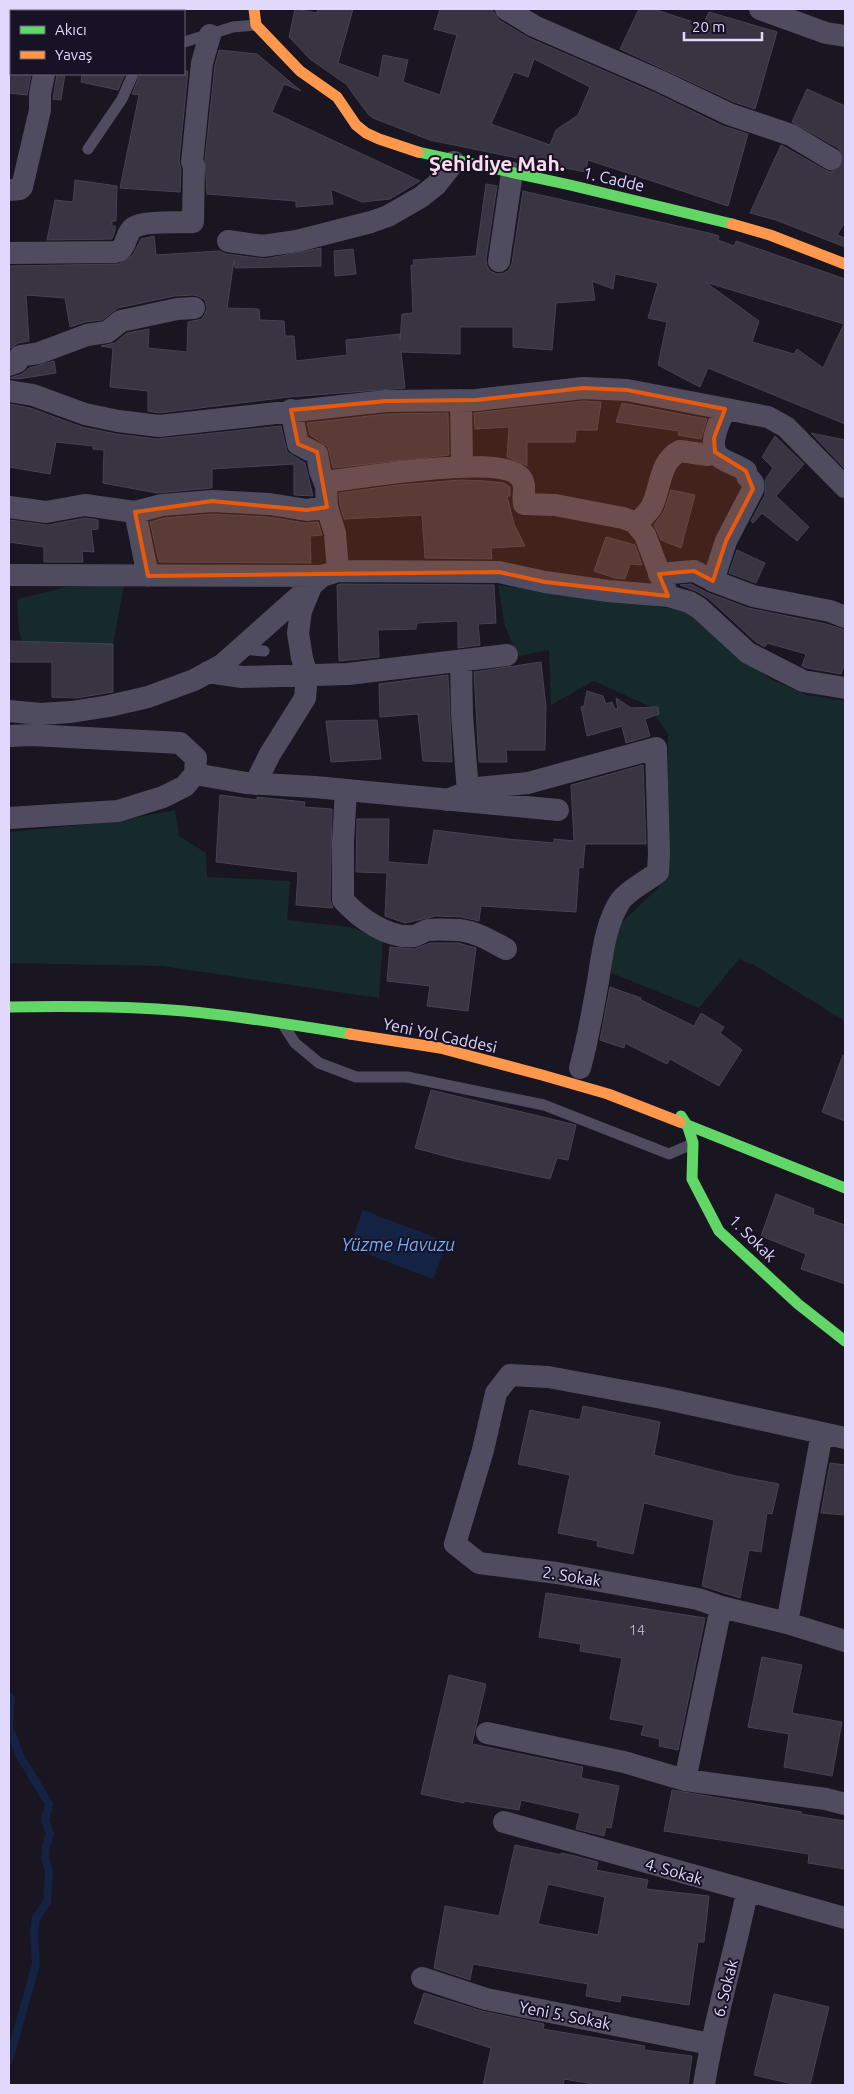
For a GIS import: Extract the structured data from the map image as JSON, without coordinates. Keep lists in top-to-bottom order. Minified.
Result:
{"streets":{"main road":["1. Cadde","Yeni Yol Caddesi","1. Sokak"],"street":["2. Sokak","4. Sokak","6. Sokak","Yeni 5. Sokak"]},"crossings":[["Yeni Yol Caddesi","1. Sokak"],["4. Sokak","6. Sokak"],["6. Sokak","Yeni 5. Sokak"]],"districts":["Şehidiye Mah."],"water":["Yüzme Havuzu"],"house_numbers":["14"],"legend":["Akıcı","Yavaş"],"scale_bar":"20 m"}
